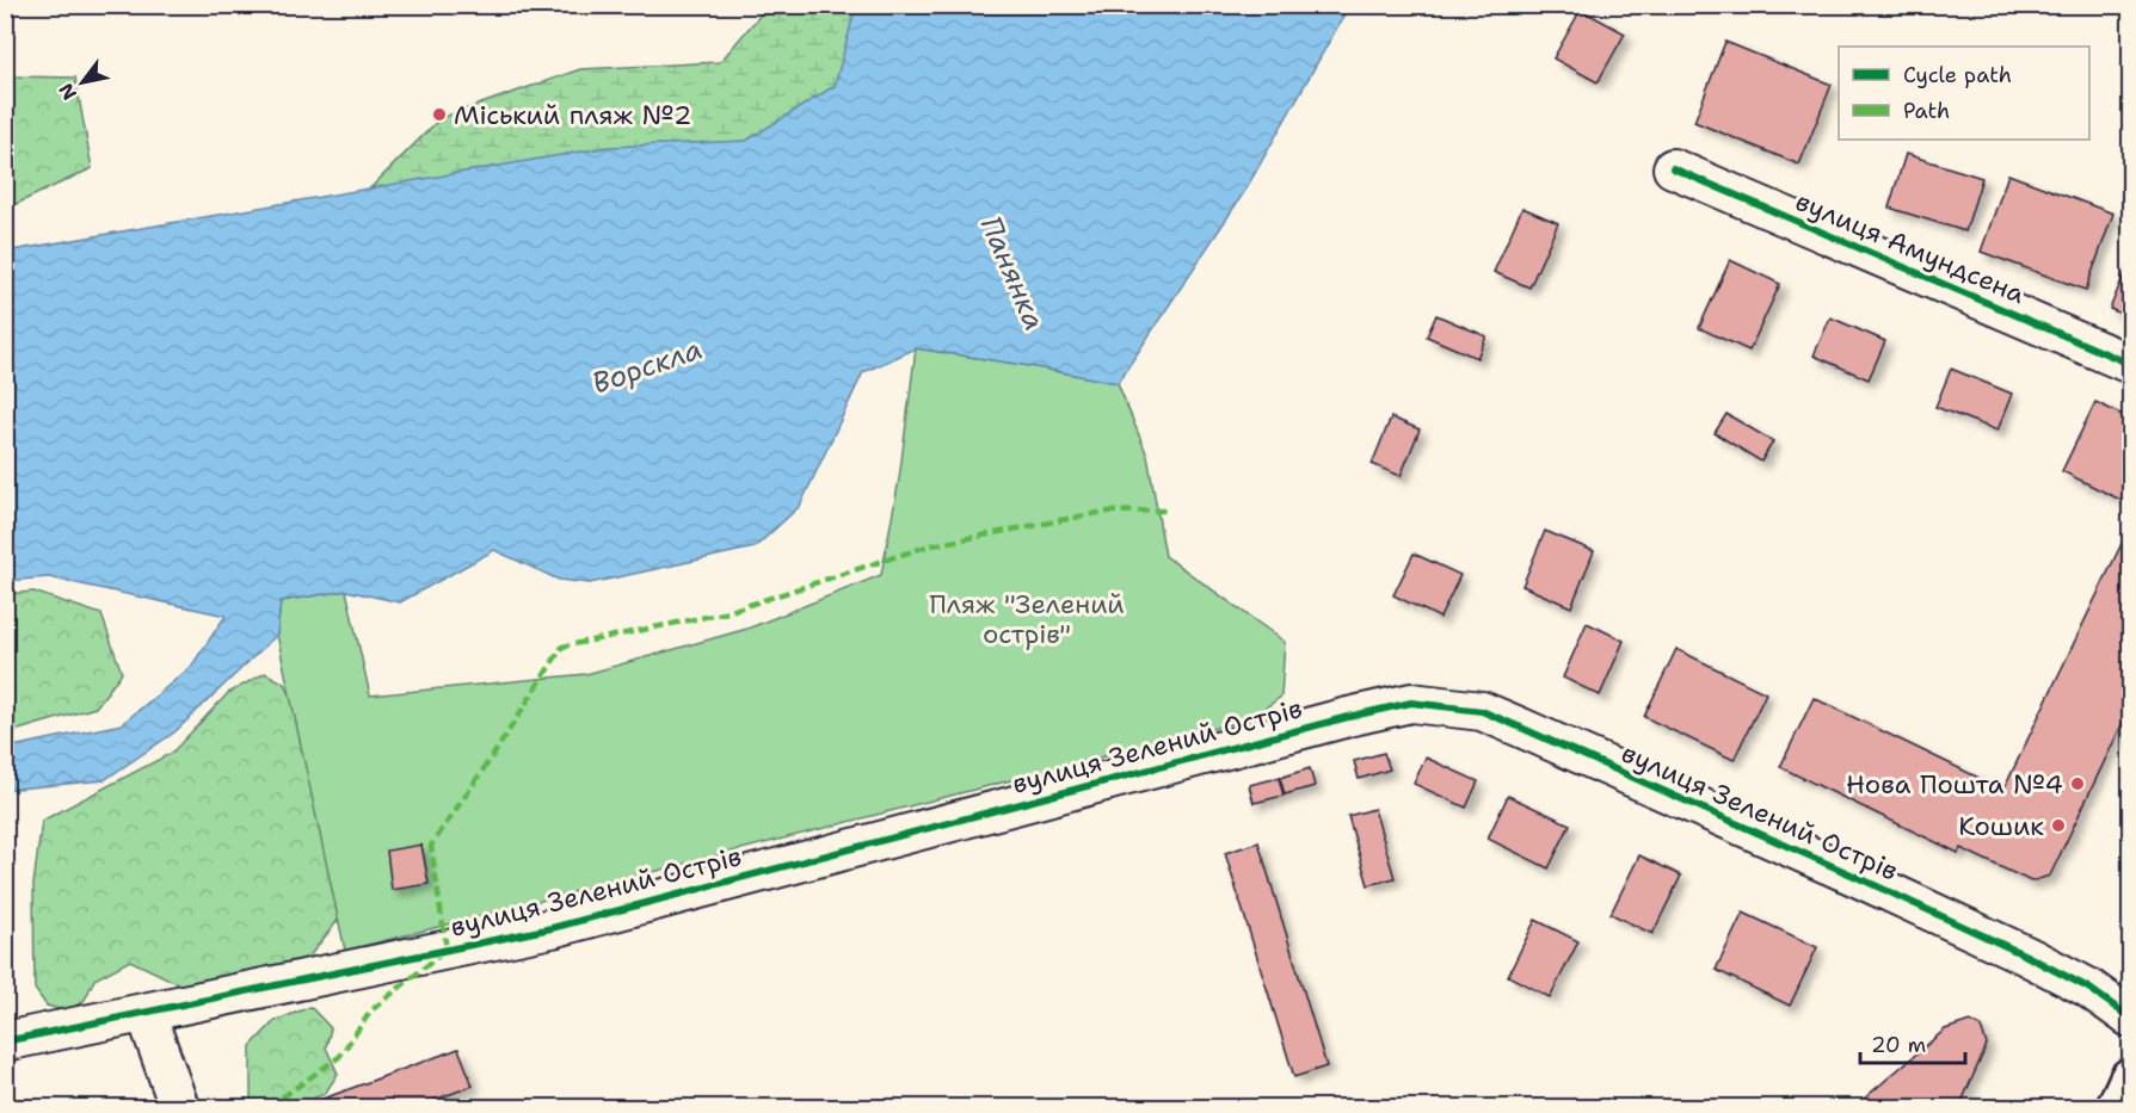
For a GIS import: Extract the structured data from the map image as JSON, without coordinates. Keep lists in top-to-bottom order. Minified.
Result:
{"streets":{"street":["вулиця Амундсена","вулиця Зелений Острів"]},"water":["Панянка","Ворскла"],"parks":["Пляж \"Зелений острів\""],"places":["Міський пляж №2","Нова Пошта №4","Кошик"],"legend":["Cycle path","Path"],"scale_bar":"20 m","north":"bottom left"}
